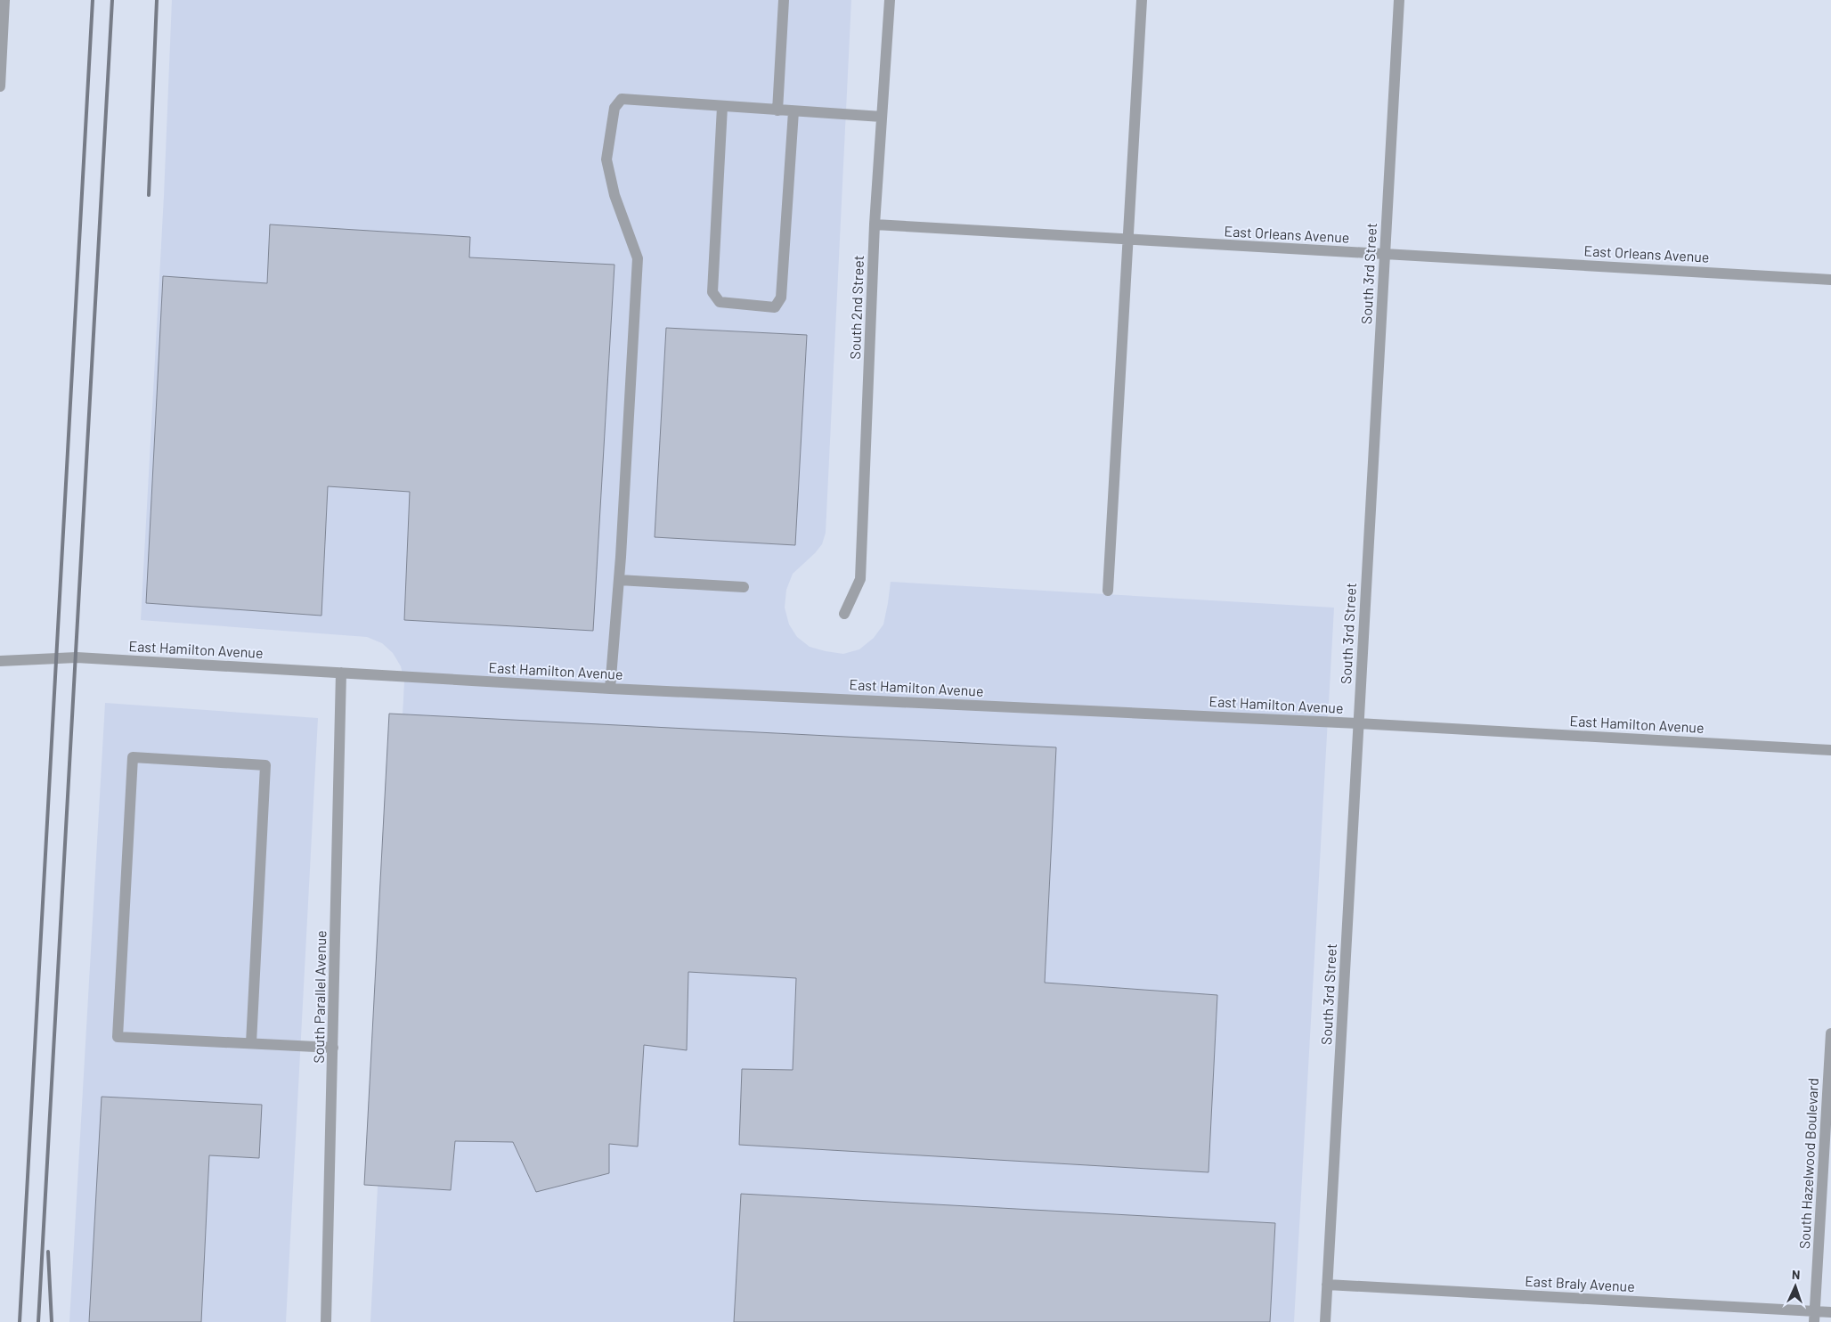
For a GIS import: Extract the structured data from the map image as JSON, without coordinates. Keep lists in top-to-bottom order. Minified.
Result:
{"streets":{"street":["East Orleans Avenue","South 3rd Street","South 2nd Street","East Hamilton Avenue","South Parallel Avenue","South Hazelwood Boulevard","East Braly Avenue"]},"crossings":[["East Orleans Avenue","South 3rd Street"],["East Orleans Avenue","South 2nd Street"],["South 3rd Street","East Hamilton Avenue"],["South 3rd Street","East Braly Avenue"],["East Hamilton Avenue","South Parallel Avenue"],["South Hazelwood Boulevard","East Braly Avenue"]],"north":"top"}
